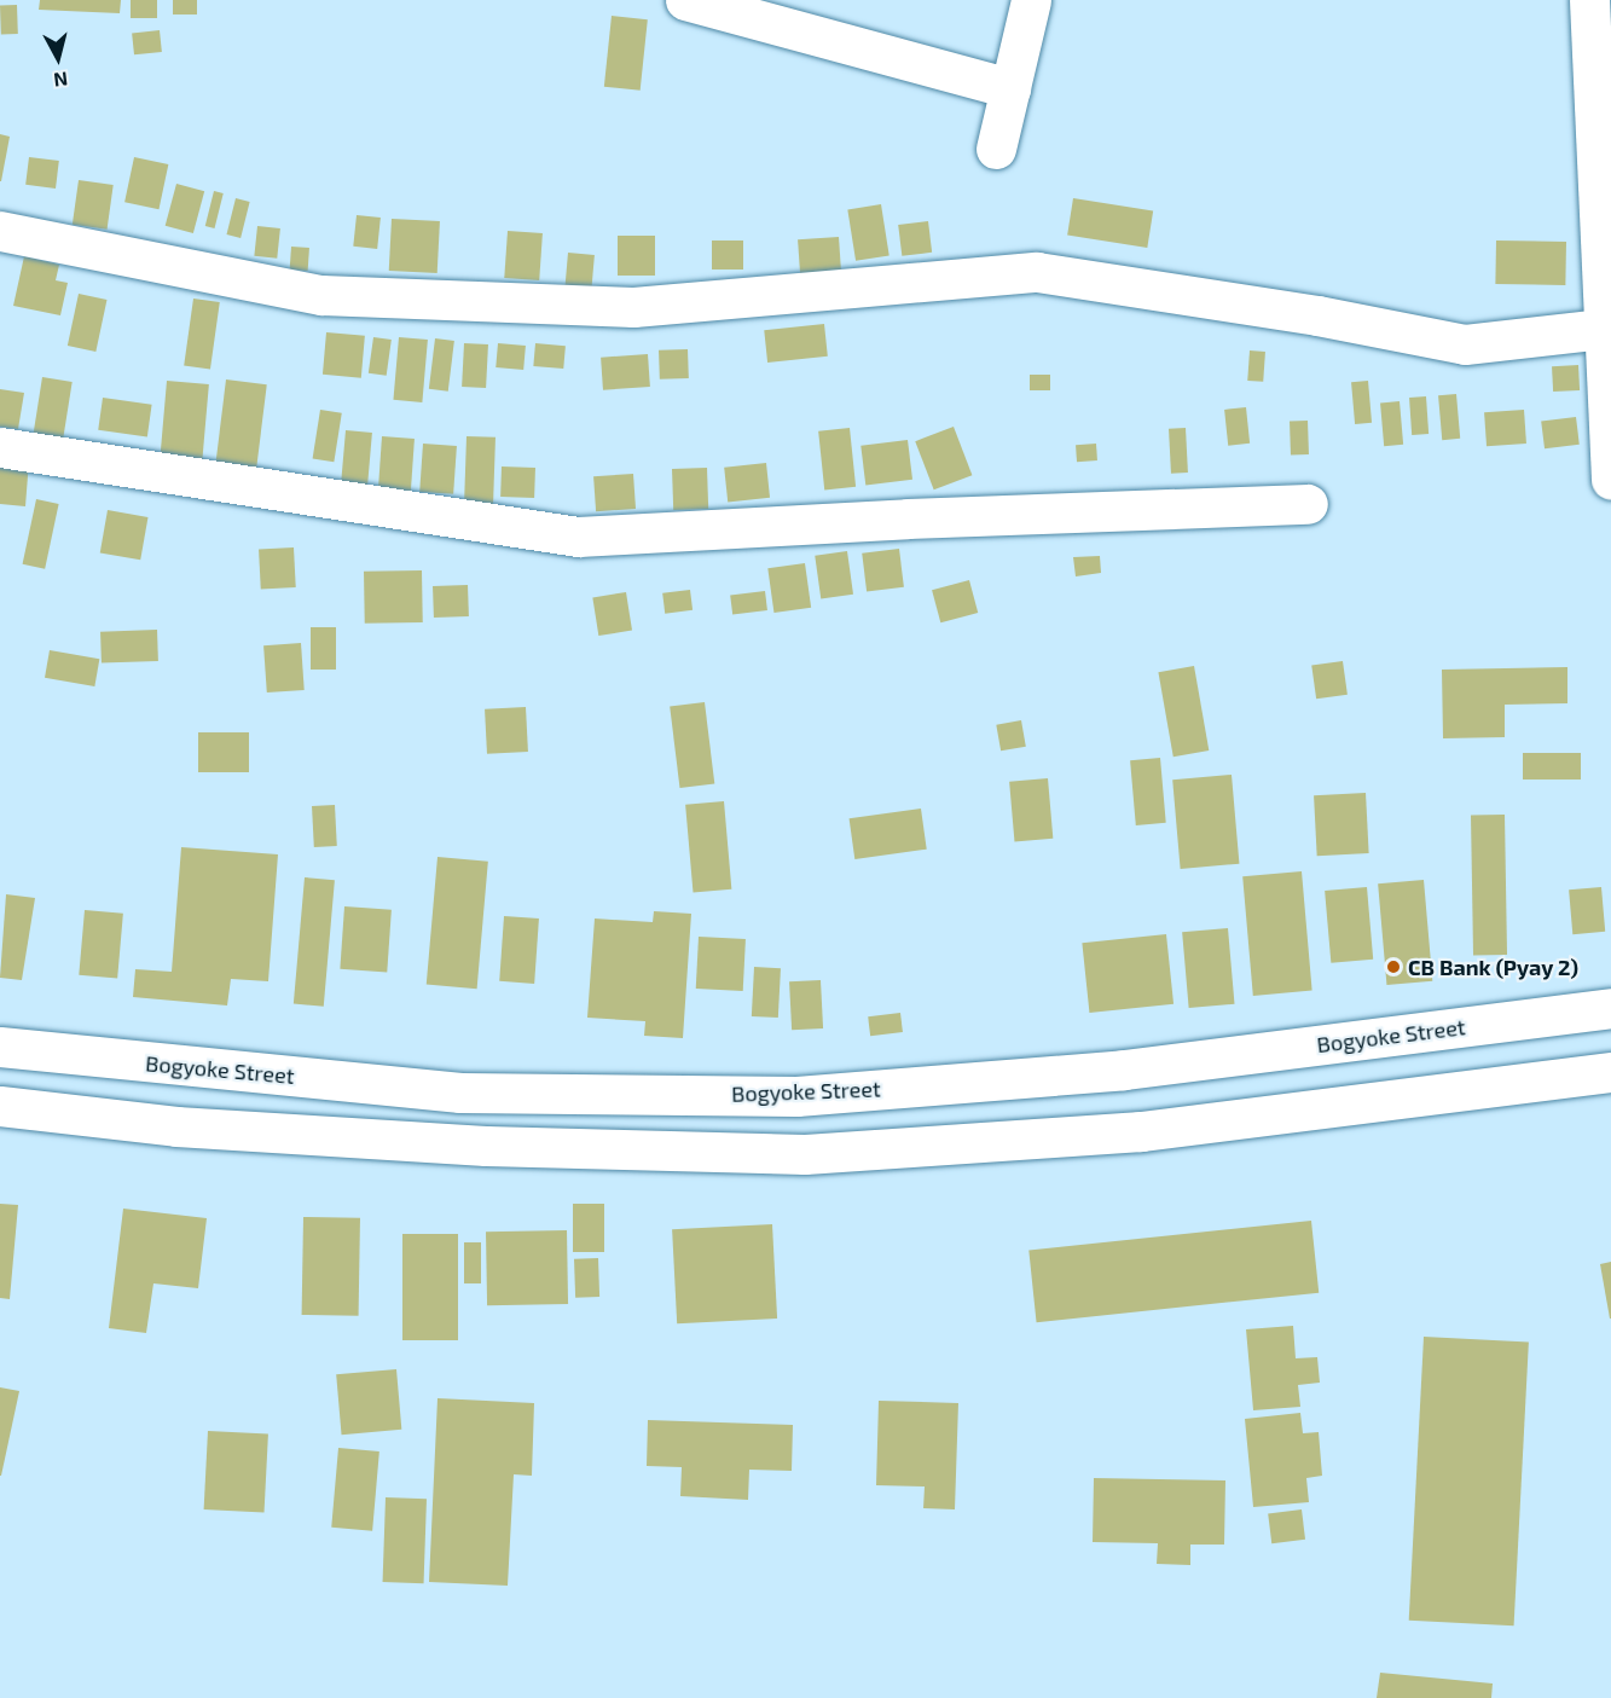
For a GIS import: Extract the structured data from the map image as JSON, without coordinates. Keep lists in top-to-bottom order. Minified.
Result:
{"streets":{"street":["Bogyoke Street"]},"places":["CB Bank (Pyay 2)"],"north":"bottom"}
